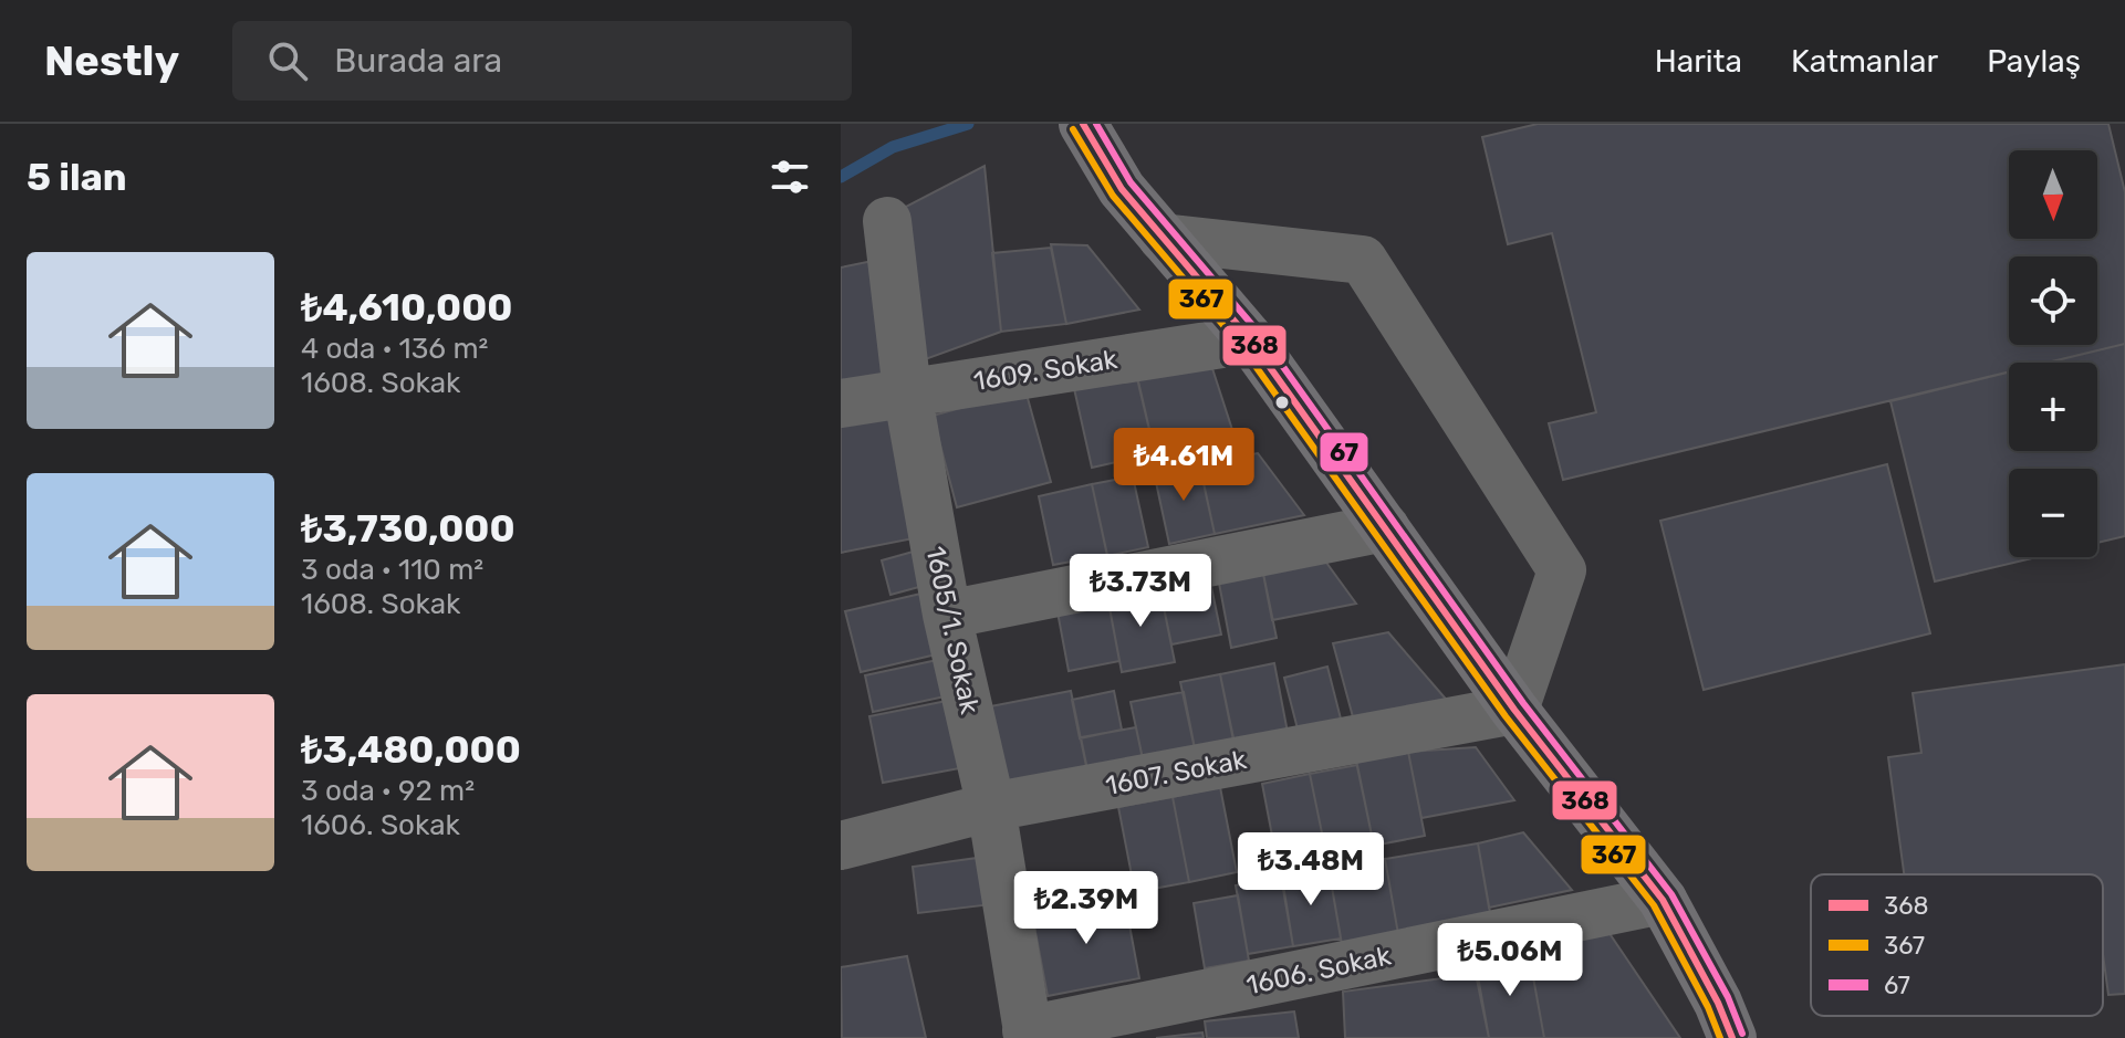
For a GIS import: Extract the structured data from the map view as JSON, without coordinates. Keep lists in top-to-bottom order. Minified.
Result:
{"streets":{"street":["1609. Sokak","1605/1. Sokak","1607. Sokak","1606. Sokak"]},"crossings":[["1609. Sokak","1605/1. Sokak"],["1605/1. Sokak","1607. Sokak"],["1605/1. Sokak","1606. Sokak"]],"lines":["transit line 368","transit line 67","transit line 367"],"legend":["368","367","67"],"north":"bottom","page":{"header":"Nestly","search":"Burada ara","nav":["Harita","Katmanlar","Paylaş"],"heading":"5 ilan","map_buttons":["+","−"],"list":[{"name":"₺4,610,000","note":"4 oda · 136 m² · 1608. Sokak"},{"name":"₺3,730,000","note":"3 oda · 110 m² · 1608. Sokak"},{"name":"₺3,480,000","note":"3 oda · 92 m² · 1606. Sokak"}],"price":["₺4.61M","₺3.73M","₺3.48M","₺2.39M","₺5.06M"]}}
